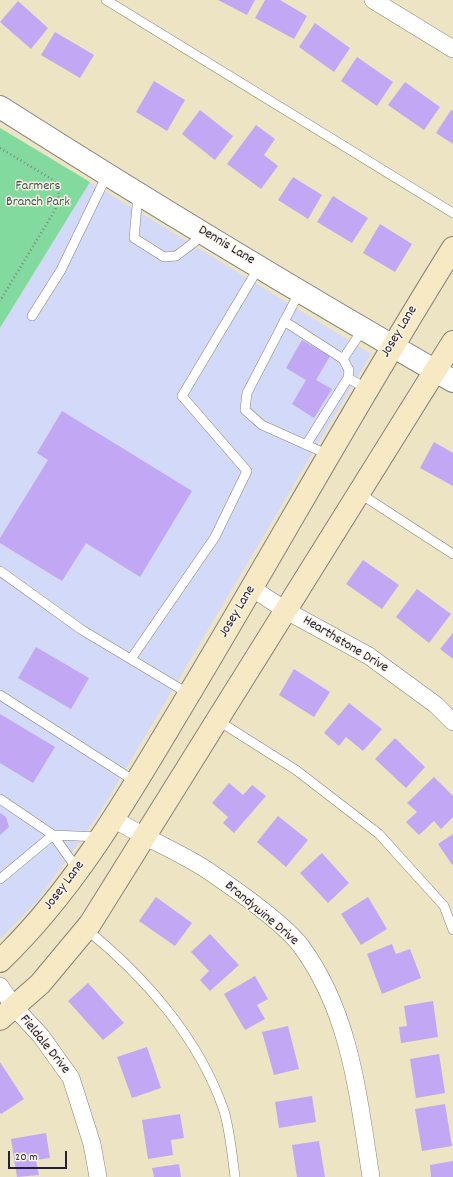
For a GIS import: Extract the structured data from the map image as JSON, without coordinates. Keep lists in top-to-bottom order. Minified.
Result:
{"streets":{"main road":["Josey Lane"],"street":["Dennis Lane","Hearthstone Drive","Brandywine Drive","Fieldale Drive"]},"crossings":[["Dennis Lane","Josey Lane"],["Josey Lane","Hearthstone Drive"],["Josey Lane","Brandywine Drive"]],"parks":["Farmers Branch Park"],"scale_bar":"20 m"}
